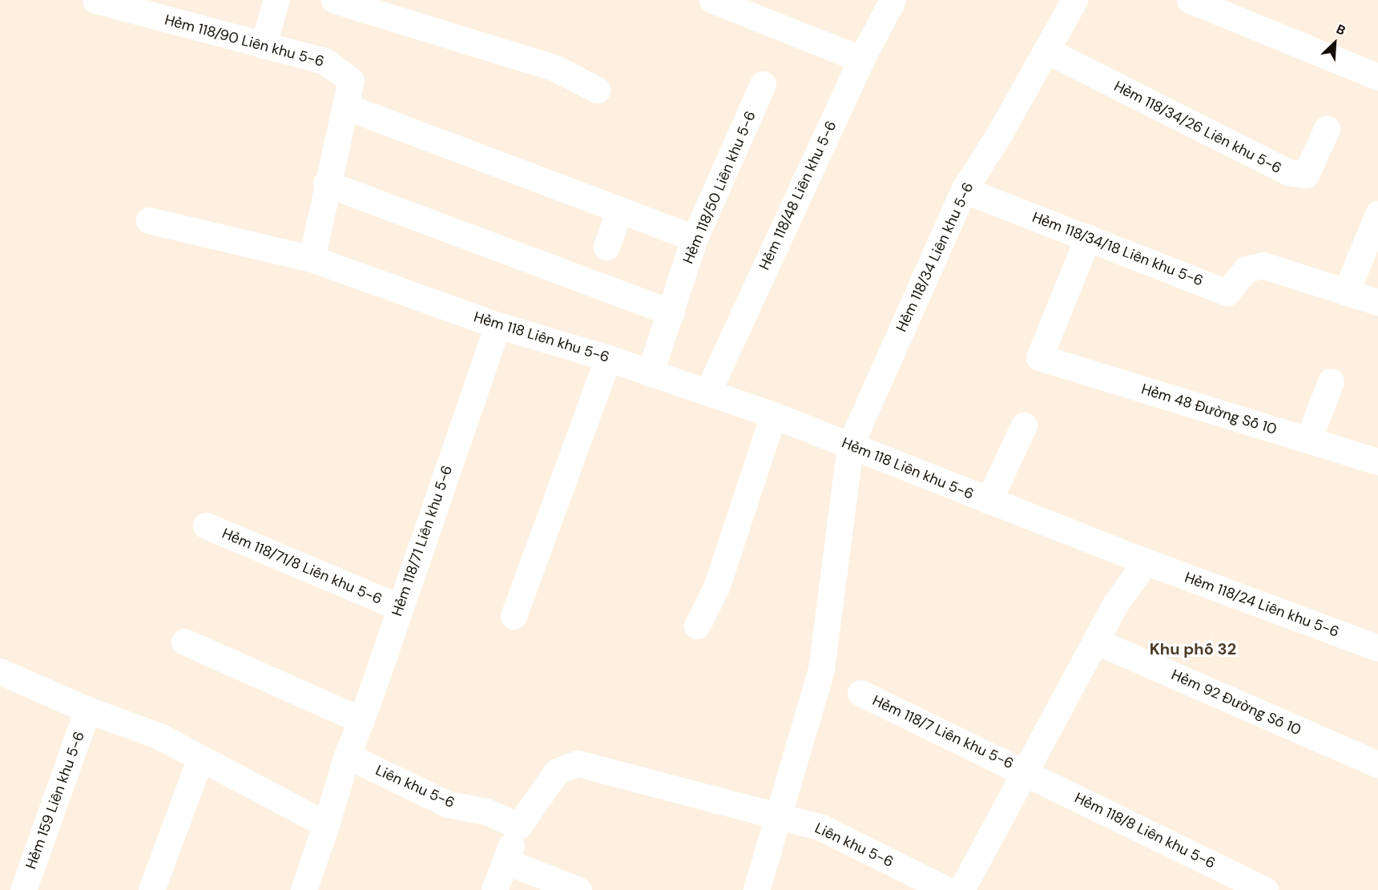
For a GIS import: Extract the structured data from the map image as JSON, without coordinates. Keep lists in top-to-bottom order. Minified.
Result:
{"streets":{"street":["Hẻm 118/90 Liên khu 5-6","Hẻm 118/34/26 Liên khu 5-6","Hẻm 118/50 Liên khu 5-6","Hẻm 118/48 Liên khu 5-6","Hẻm 118/34/18 Liên khu 5-6","Hẻm 118/34 Liên khu 5-6","Hẻm 118 Liên khu 5-6","Hẻm 48 Đường Số 10","Hẻm 118/71 Liên khu 5-6","Hẻm 118/71/8 Liên khu 5-6","Hẻm 118/24 Liên khu 5-6","Hẻm 92 Đường Số 10","Hẻm 118/7 Liên khu 5-6","Liên khu 5-6","Hẻm 159 Liên khu 5-6","Hẻm 118/8 Liên khu 5-6"]},"crossings":[["Hẻm 118/90 Liên khu 5-6","Hẻm 118 Liên khu 5-6"],["Hẻm 118/34/26 Liên khu 5-6","Hẻm 118/34 Liên khu 5-6"],["Hẻm 118/50 Liên khu 5-6","Hẻm 118 Liên khu 5-6"],["Hẻm 118/48 Liên khu 5-6","Hẻm 118 Liên khu 5-6"],["Hẻm 118/34/18 Liên khu 5-6","Hẻm 118/34 Liên khu 5-6"],["Hẻm 118/34/18 Liên khu 5-6","Hẻm 48 Đường Số 10"],["Hẻm 118/34 Liên khu 5-6","Hẻm 118 Liên khu 5-6"],["Hẻm 118/34 Liên khu 5-6","Liên khu 5-6"],["Hẻm 118 Liên khu 5-6","Hẻm 118/71 Liên khu 5-6"],["Hẻm 118 Liên khu 5-6","Hẻm 118/24 Liên khu 5-6"],["Hẻm 118/71 Liên khu 5-6","Hẻm 118/71/8 Liên khu 5-6"],["Hẻm 118/71 Liên khu 5-6","Liên khu 5-6"],["Hẻm 118/7 Liên khu 5-6","Hẻm 118/8 Liên khu 5-6"]],"districts":["Khu phố 32"],"north":"top right"}
